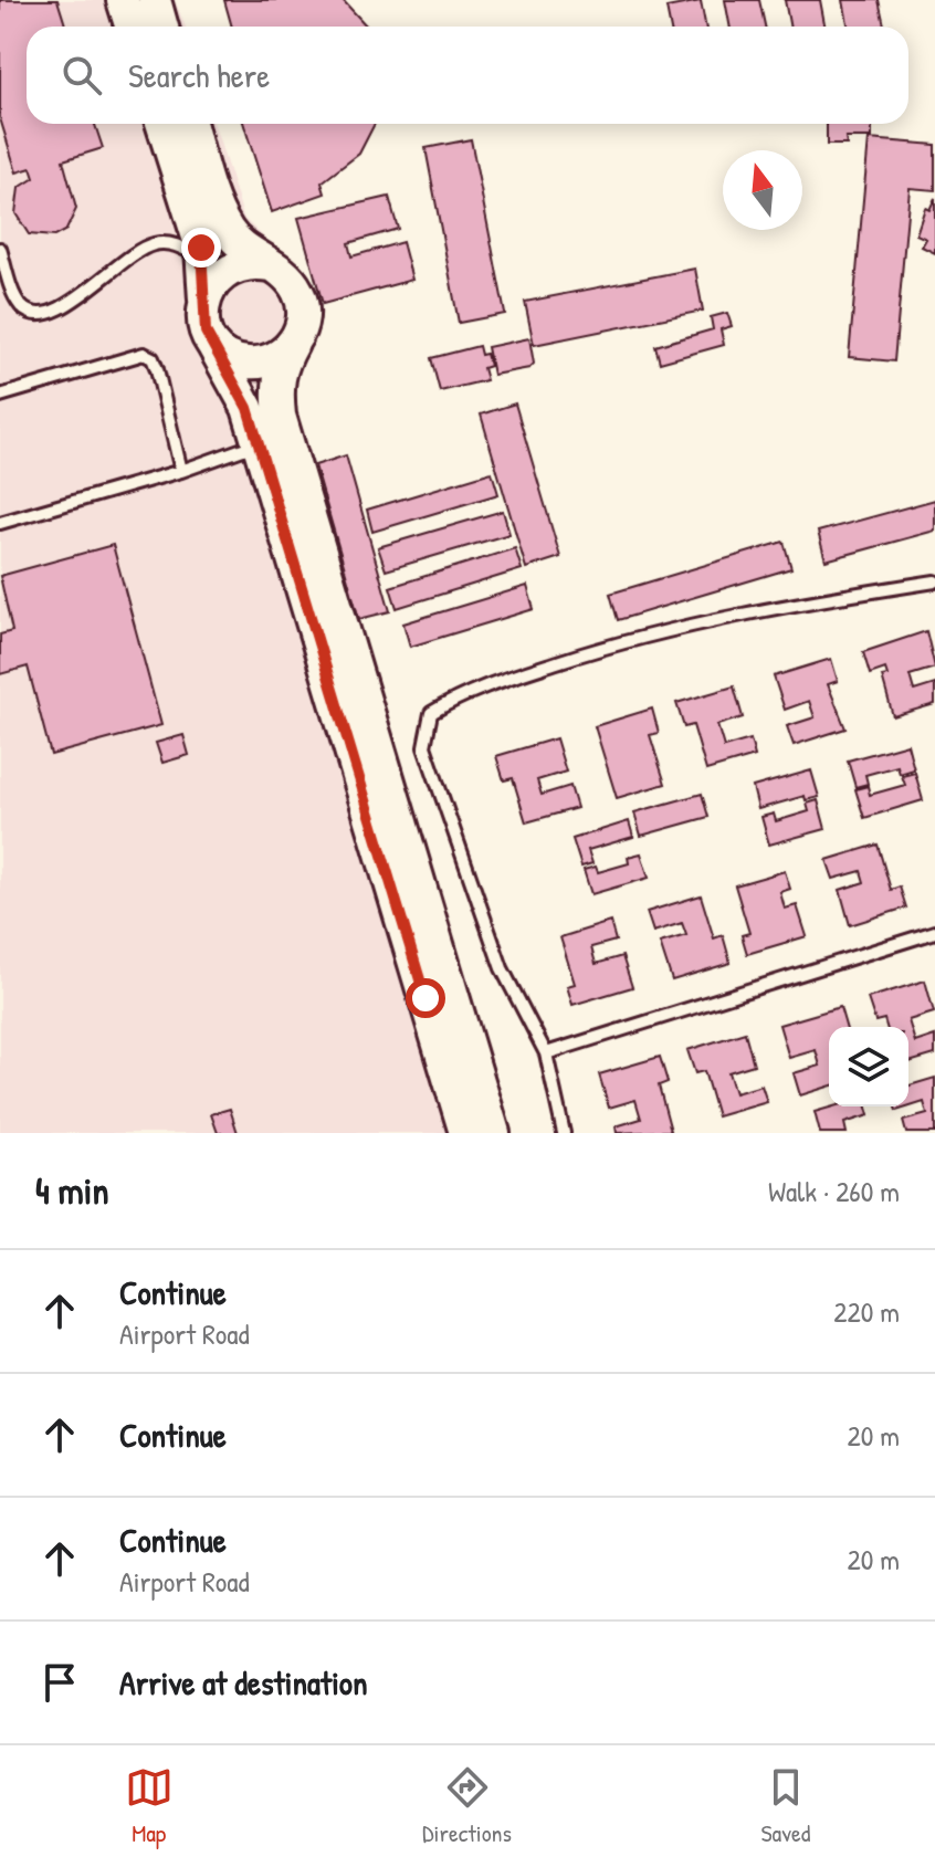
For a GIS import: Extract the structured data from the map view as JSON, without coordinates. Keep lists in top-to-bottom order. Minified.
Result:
{"north":"top","page":{"search":"Search here","heading":["4 min","Walk · 260 m"],"list":[["Continue","Airport Road","220 m"],["Continue","20 m"],["Continue","Airport Road","20 m"],"Arrive at destination"],"nav":["Map","Directions","Saved"]}}
